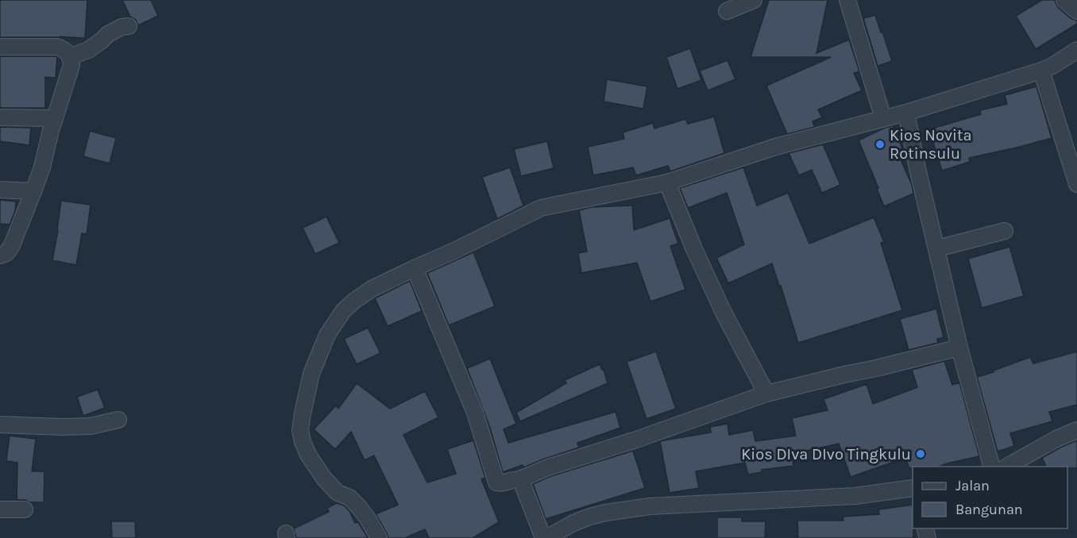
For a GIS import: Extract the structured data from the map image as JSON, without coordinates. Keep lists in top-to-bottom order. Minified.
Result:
{"places":["Kios Novita Rotinsulu","Kios DIva DIvo Tingkulu"],"legend":["Jalan","Bangunan"]}
